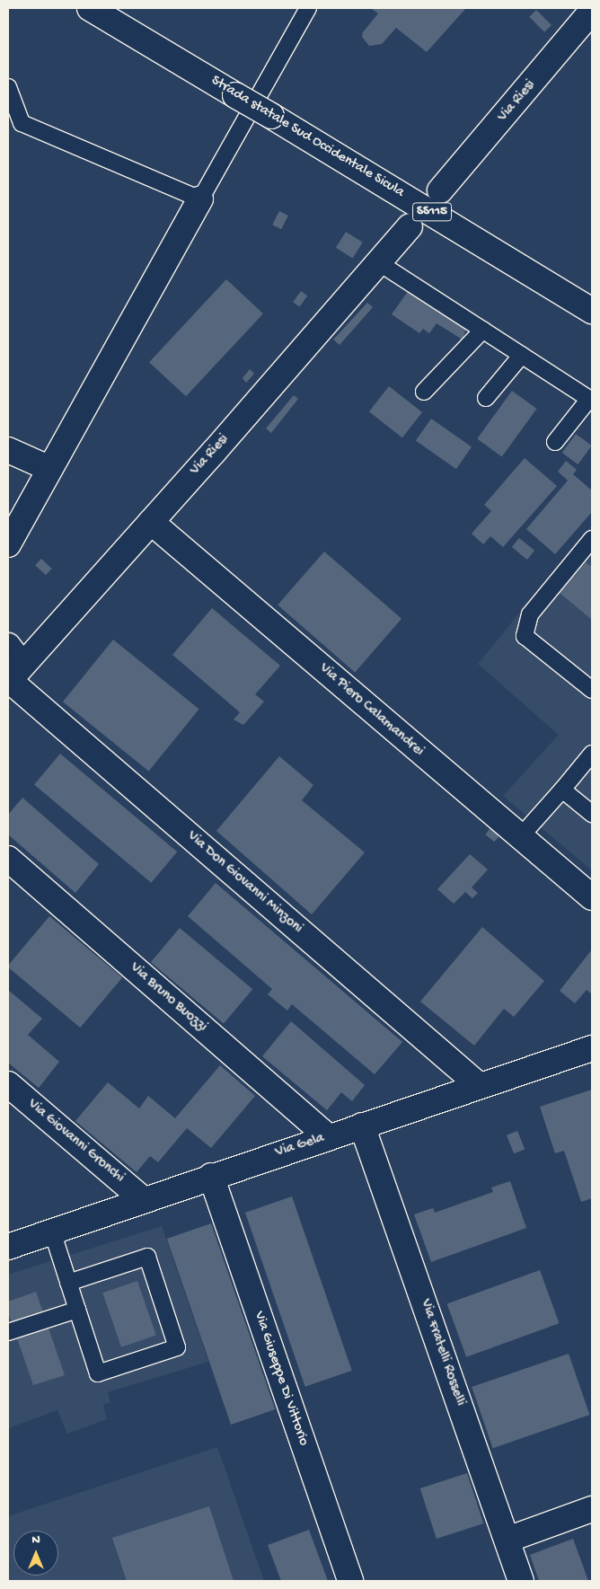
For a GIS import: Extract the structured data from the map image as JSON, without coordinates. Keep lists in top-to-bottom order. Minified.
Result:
{"streets":{"street":["Via Riesi","Strada statale Sud Occidentale Sicula","SS115","Via Piero Calamandrei","Via Don Giovanni Minzoni","Via Bruno Buozzi","Via Giovanni Gronchi","Via Gela","Via Fratelli Rosselli","Via Giuseppe Di Vittorio"]},"crossings":[["Via Riesi","Via Piero Calamandrei"],["Via Riesi","Via Don Giovanni Minzoni"],["Via Don Giovanni Minzoni","Via Gela"],["Via Bruno Buozzi","Via Gela"],["Via Giovanni Gronchi","Via Gela"],["Via Gela","Via Fratelli Rosselli"],["Via Gela","Via Giuseppe Di Vittorio"]],"north":"top"}
